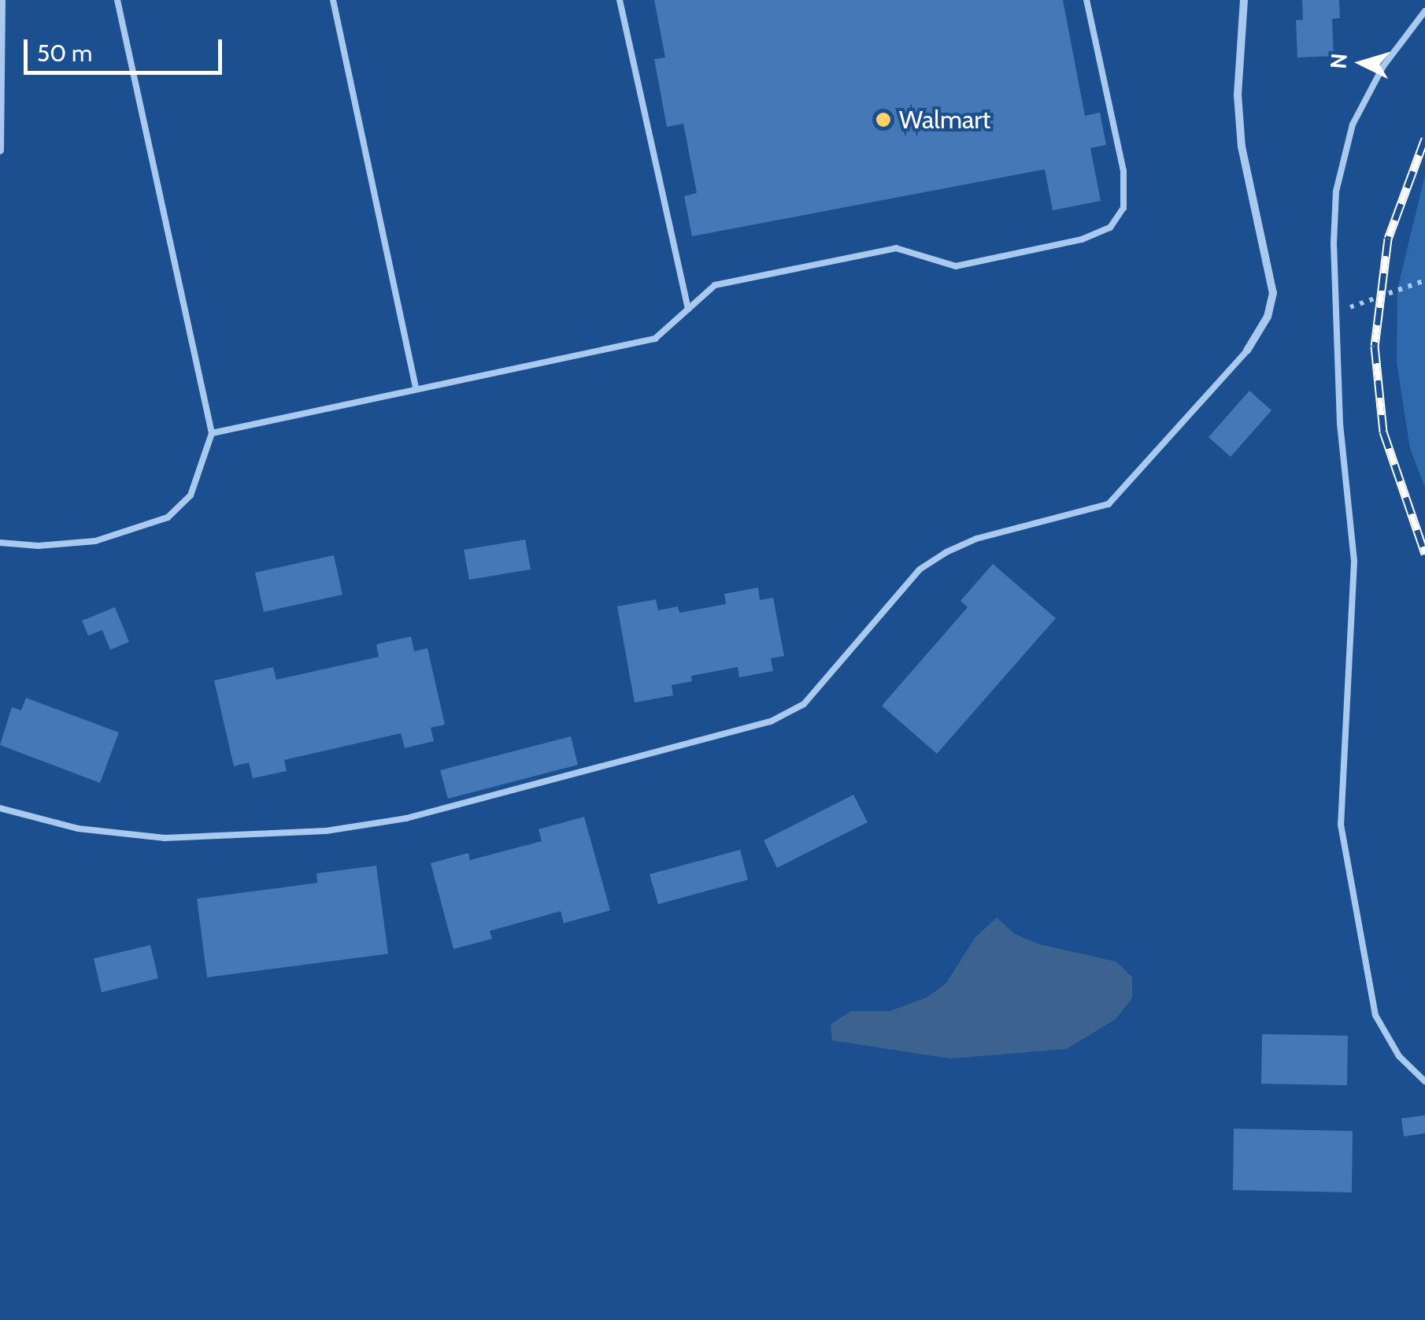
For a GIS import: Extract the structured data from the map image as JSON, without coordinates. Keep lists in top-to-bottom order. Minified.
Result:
{"places":["Walmart"],"scale_bar":"50 m","north":"left"}
